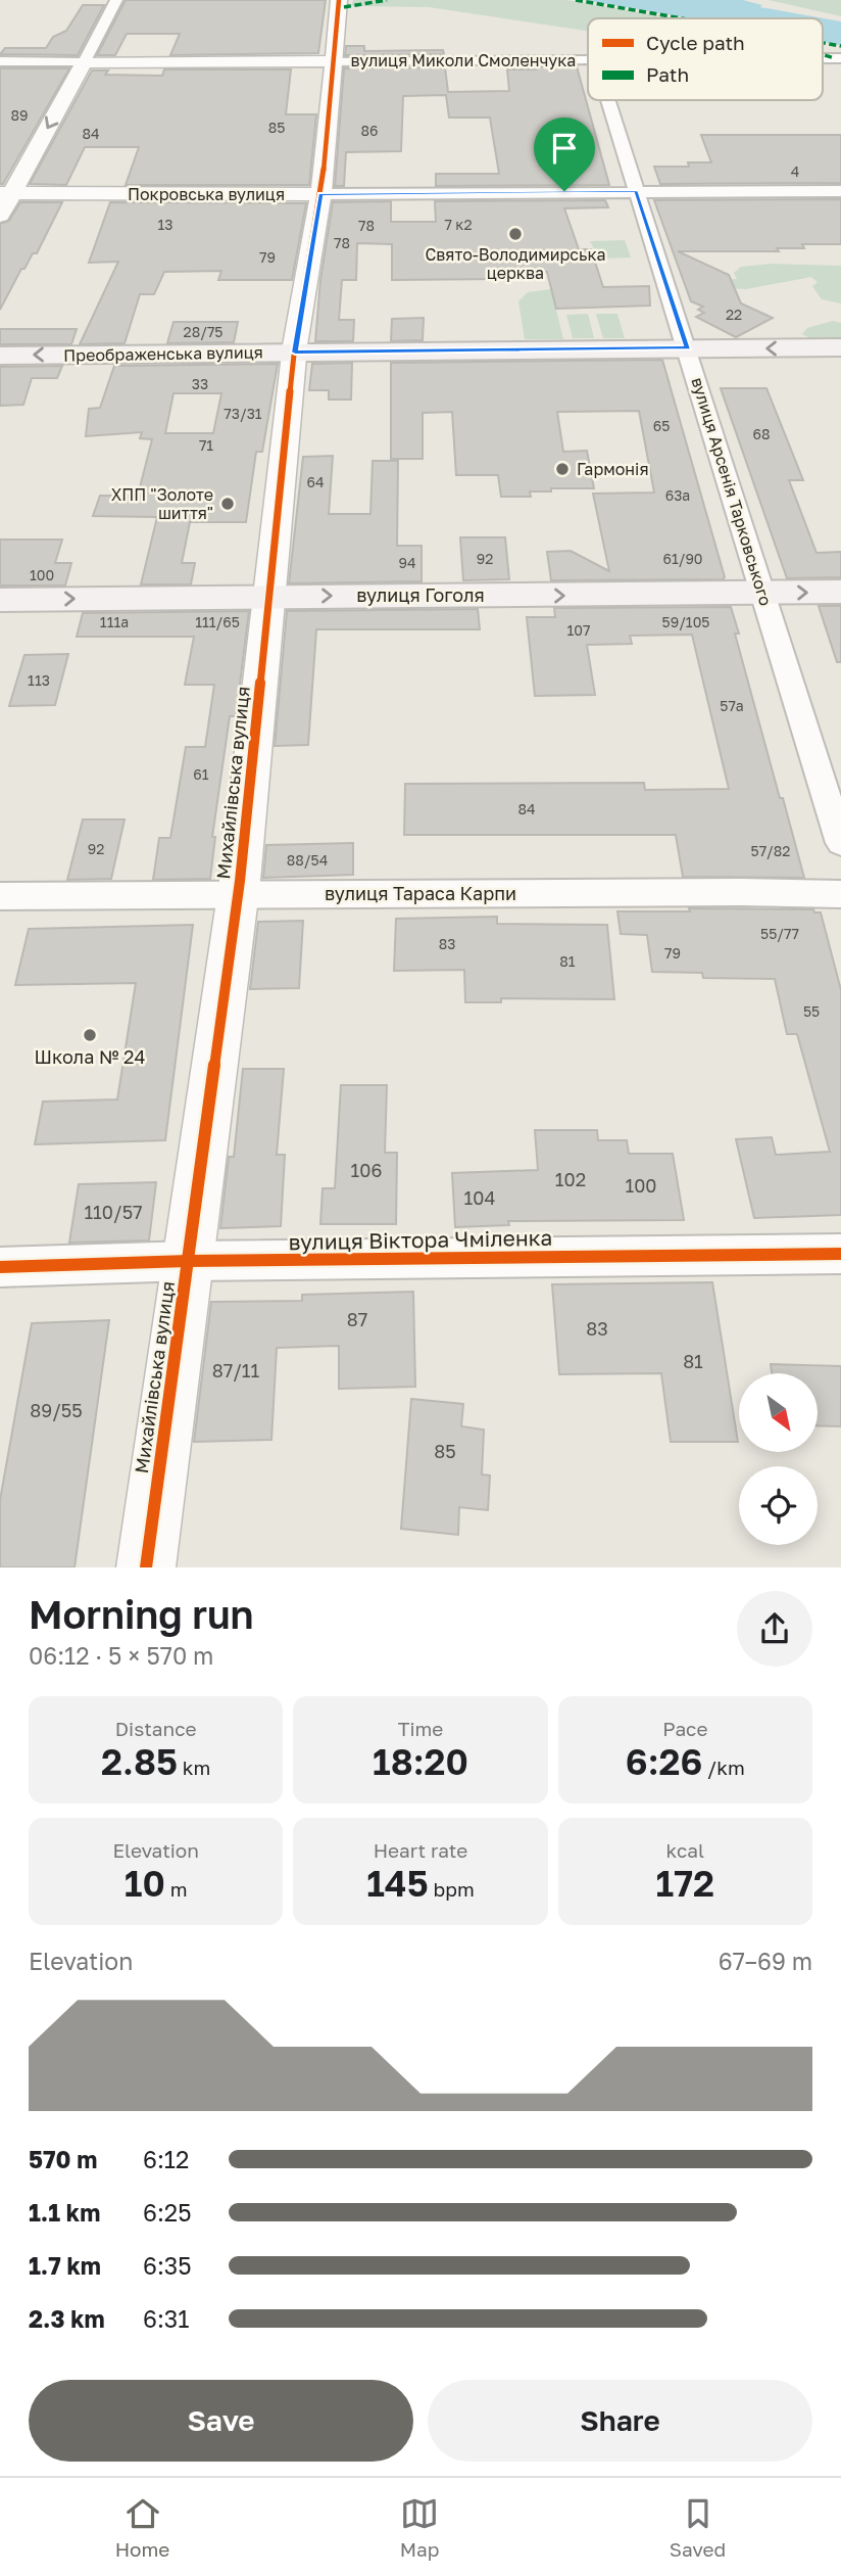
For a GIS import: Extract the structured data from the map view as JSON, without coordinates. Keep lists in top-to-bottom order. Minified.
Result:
{"streets":{"main road":["Преображенська вулиця","вулиця Гоголя"],"street":["вулиця Миколи Смоленчука","Покровська вулиця","вулиця Арсенія Тарковського","Михайлівська вулиця","вулиця Тараса Карпи","вулиця Віктора Чміленка"]},"crossings":[["вулиця Миколи Смоленчука","Михайлівська вулиця"],["Покровська вулиця","вулиця Арсенія Тарковського"],["Покровська вулиця","Михайлівська вулиця"],["Преображенська вулиця","вулиця Арсенія Тарковського"],["Преображенська вулиця","Михайлівська вулиця"],["вулиця Арсенія Тарковського","вулиця Гоголя"],["вулиця Гоголя","Михайлівська вулиця"],["Михайлівська вулиця","вулиця Тараса Карпи"],["Михайлівська вулиця","вулиця Віктора Чміленка"]],"one_way":["Преображенська вулиця","вулиця Гоголя"],"places":["Свято-Володимирська церква","Гармонія","ХПП \"Золоте шиття\"","Школа № 24"],"house_numbers":["89","85","86","84","4","13","7 к2","78","78","79","22","28/75","33","73/31","65","68","71","64","63а","92","61/90","94","100","111а","111/65","59/105","107","113","57а","61","84","92","57/82","88/54","55/77","83","79","81","55","106","102","100","104","110/57","87","83","81","87/11","89/55","85"],"legend":["Cycle path","Path"],"north":"bottom right","page":{"heading":["Morning run","06:12 · 5 × 570 m"],"stats":[["Distance","2.85 km"],["Time","18:20"],["Pace","6:26 /km"],["Elevation","10 m"],["Heart rate","145 bpm"],["kcal","172"]],"chart":["Elevation","67–69 m"],"list":[{"name":"570 m","note":"6:12"},{"name":"1.1 km","note":"6:25"},{"name":"1.7 km","note":"6:35"},{"name":"2.3 km","note":"6:31"}],"buttons":["Save","Share"],"tabs":["Home","Map","Saved"]}}
